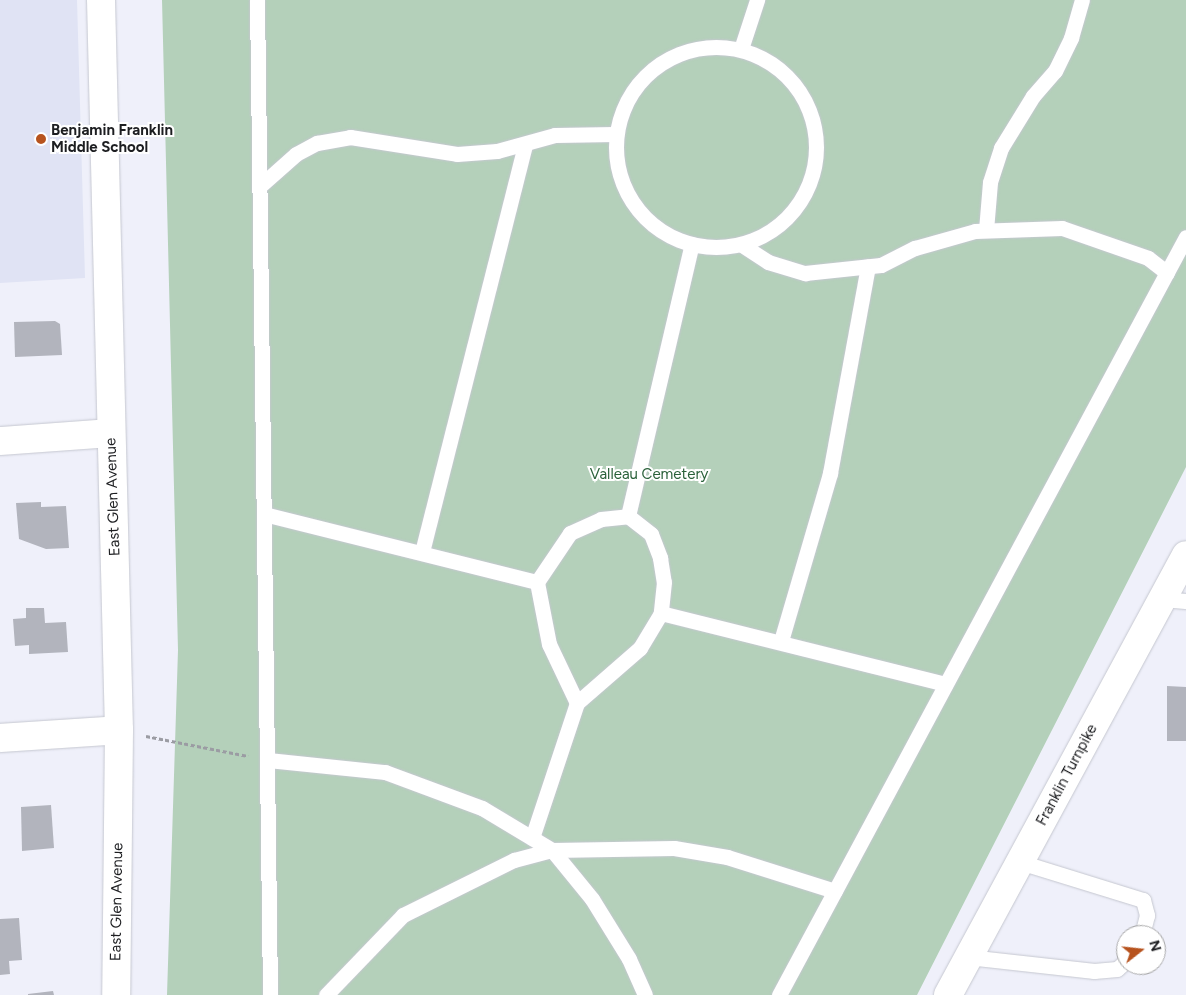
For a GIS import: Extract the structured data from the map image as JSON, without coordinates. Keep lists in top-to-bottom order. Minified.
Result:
{"streets":{"street":["East Glen Avenue","Franklin Turnpike"]},"parks":["Valleau Cemetery"],"places":["Benjamin Franklin Middle School"],"north":"right"}
